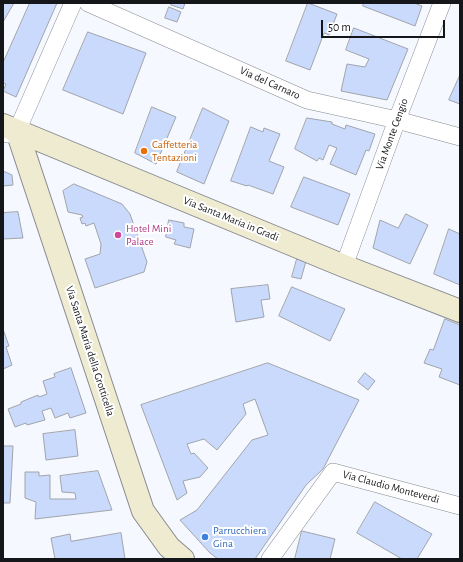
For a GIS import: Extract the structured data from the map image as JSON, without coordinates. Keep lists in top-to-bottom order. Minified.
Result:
{"streets":{"main road":["Via Santa Maria in Gradi","Via Santa Maria della Grotticella"],"street":["Via del Carnaro","Via Monte Cengio","Via Claudio Monteverdi"]},"crossings":[["Via del Carnaro","Via Monte Cengio"],["Via Monte Cengio","Via Santa Maria in Gradi"],["Via Santa Maria in Gradi","Via Santa Maria della Grotticella"]],"places":["Caffetteria Tentazioni","Hotel Mini Palace","Parrucchiera Gina"],"scale_bar":"50 m"}
